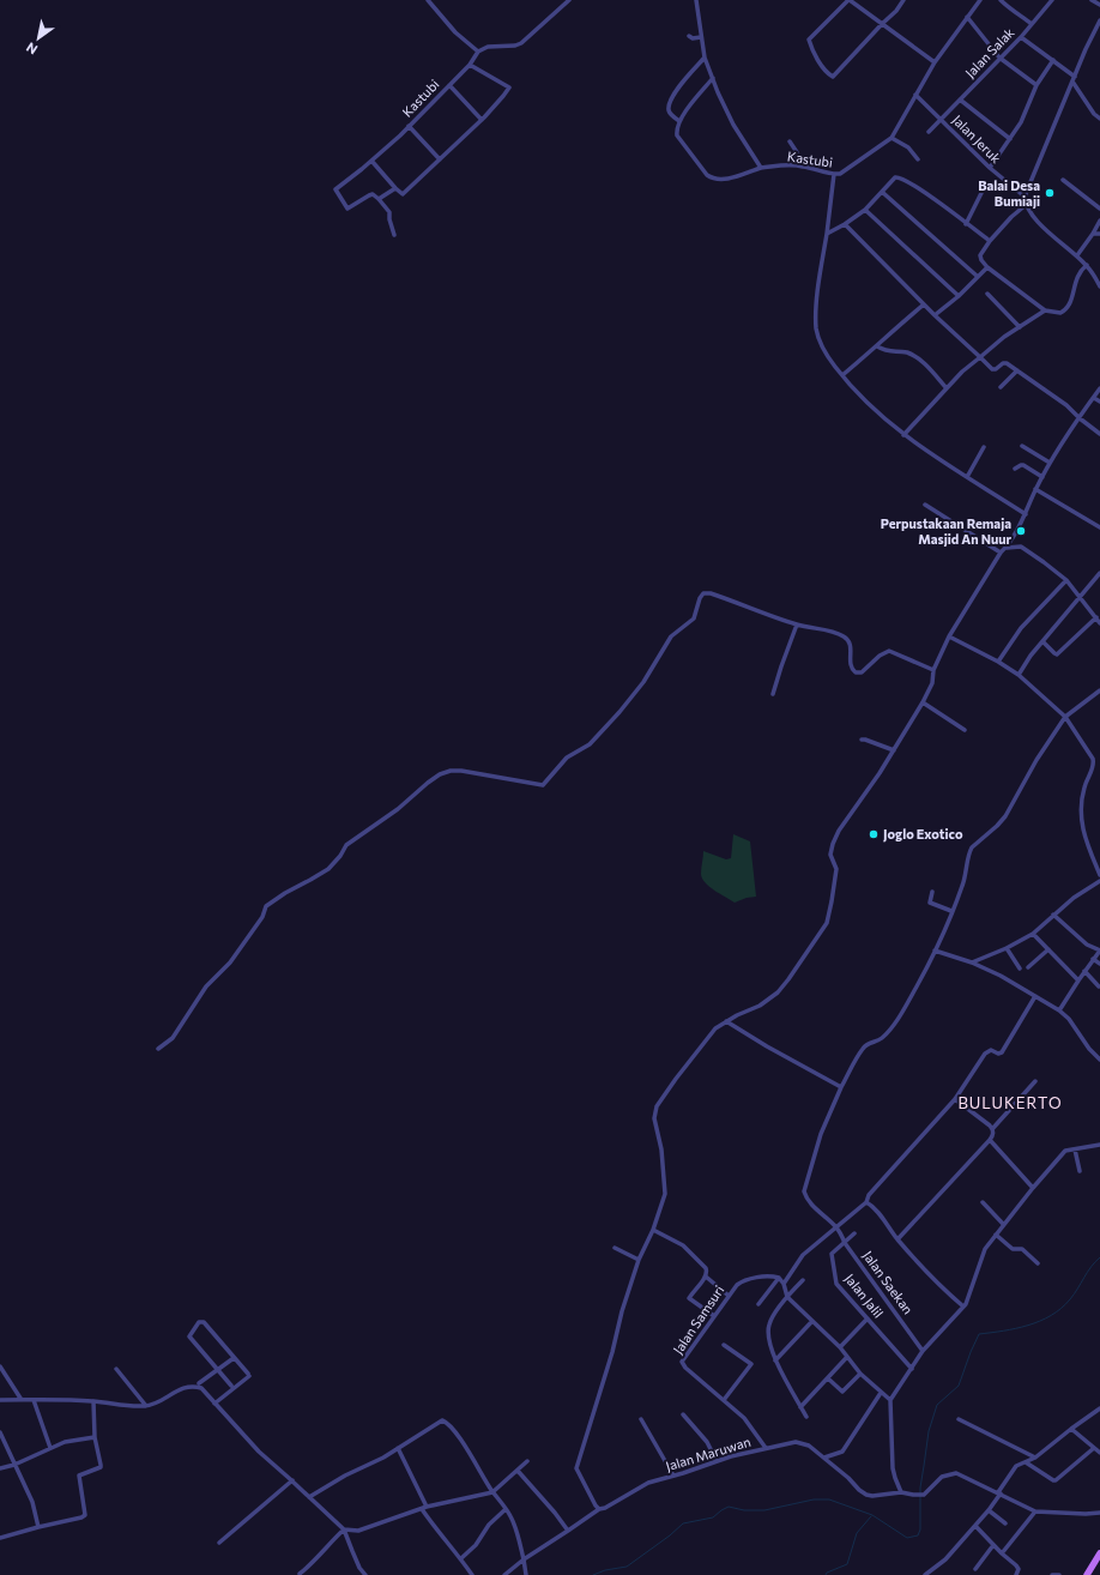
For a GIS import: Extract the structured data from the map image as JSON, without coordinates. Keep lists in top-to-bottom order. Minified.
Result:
{"streets":{"street":["Jalan Salak","Kastubi","Jalan Jeruk","Jalan Saekan","Jalan Jalil","Jalan Samsuri","Jalan Maruwan"]},"crossings":[["Jalan Salak","Jalan Jeruk"],["Kastubi","Jalan Jeruk"],["Jalan Saekan","Jalan Jalil"],["Jalan Samsuri","Jalan Maruwan"]],"districts":["BULUKERTO"],"places":["Balai Desa Bumiaji","Perpustakaan Remaja Masjid An Nuur","Joglo Exotico"],"north":"bottom left"}
